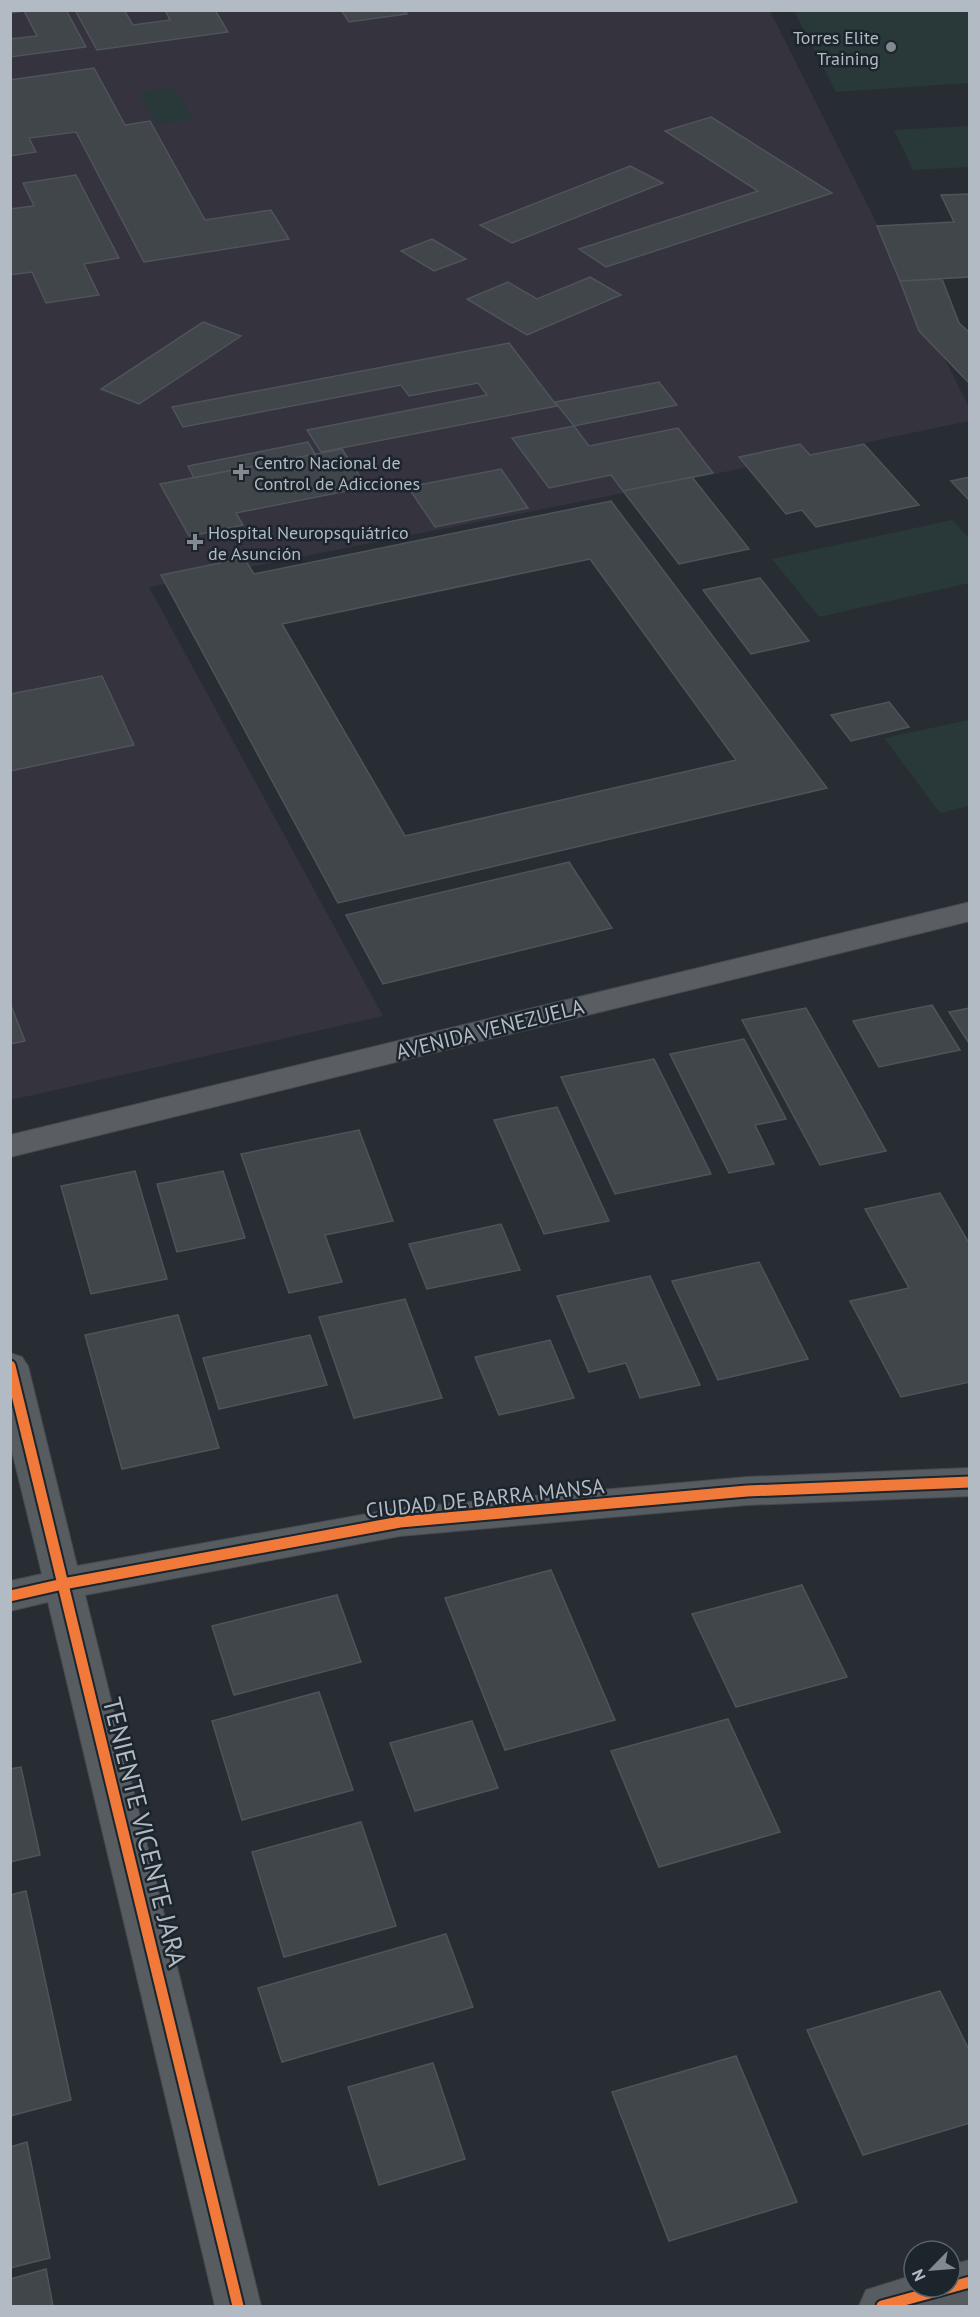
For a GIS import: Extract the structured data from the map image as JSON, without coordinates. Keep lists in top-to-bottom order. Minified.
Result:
{"streets":{"main road":["AVENIDA VENEZUELA"],"street":["CIUDAD DE BARRA MANSA","TENIENTE VICENTE JARA"]},"crossings":[["CIUDAD DE BARRA MANSA","TENIENTE VICENTE JARA"]],"places":{"other":["Torres Elite Training"],"health":["Centro Nacional de Control de Adicciones","Hospital Neuropsquiátrico de Asunción"]},"north":"bottom left"}
